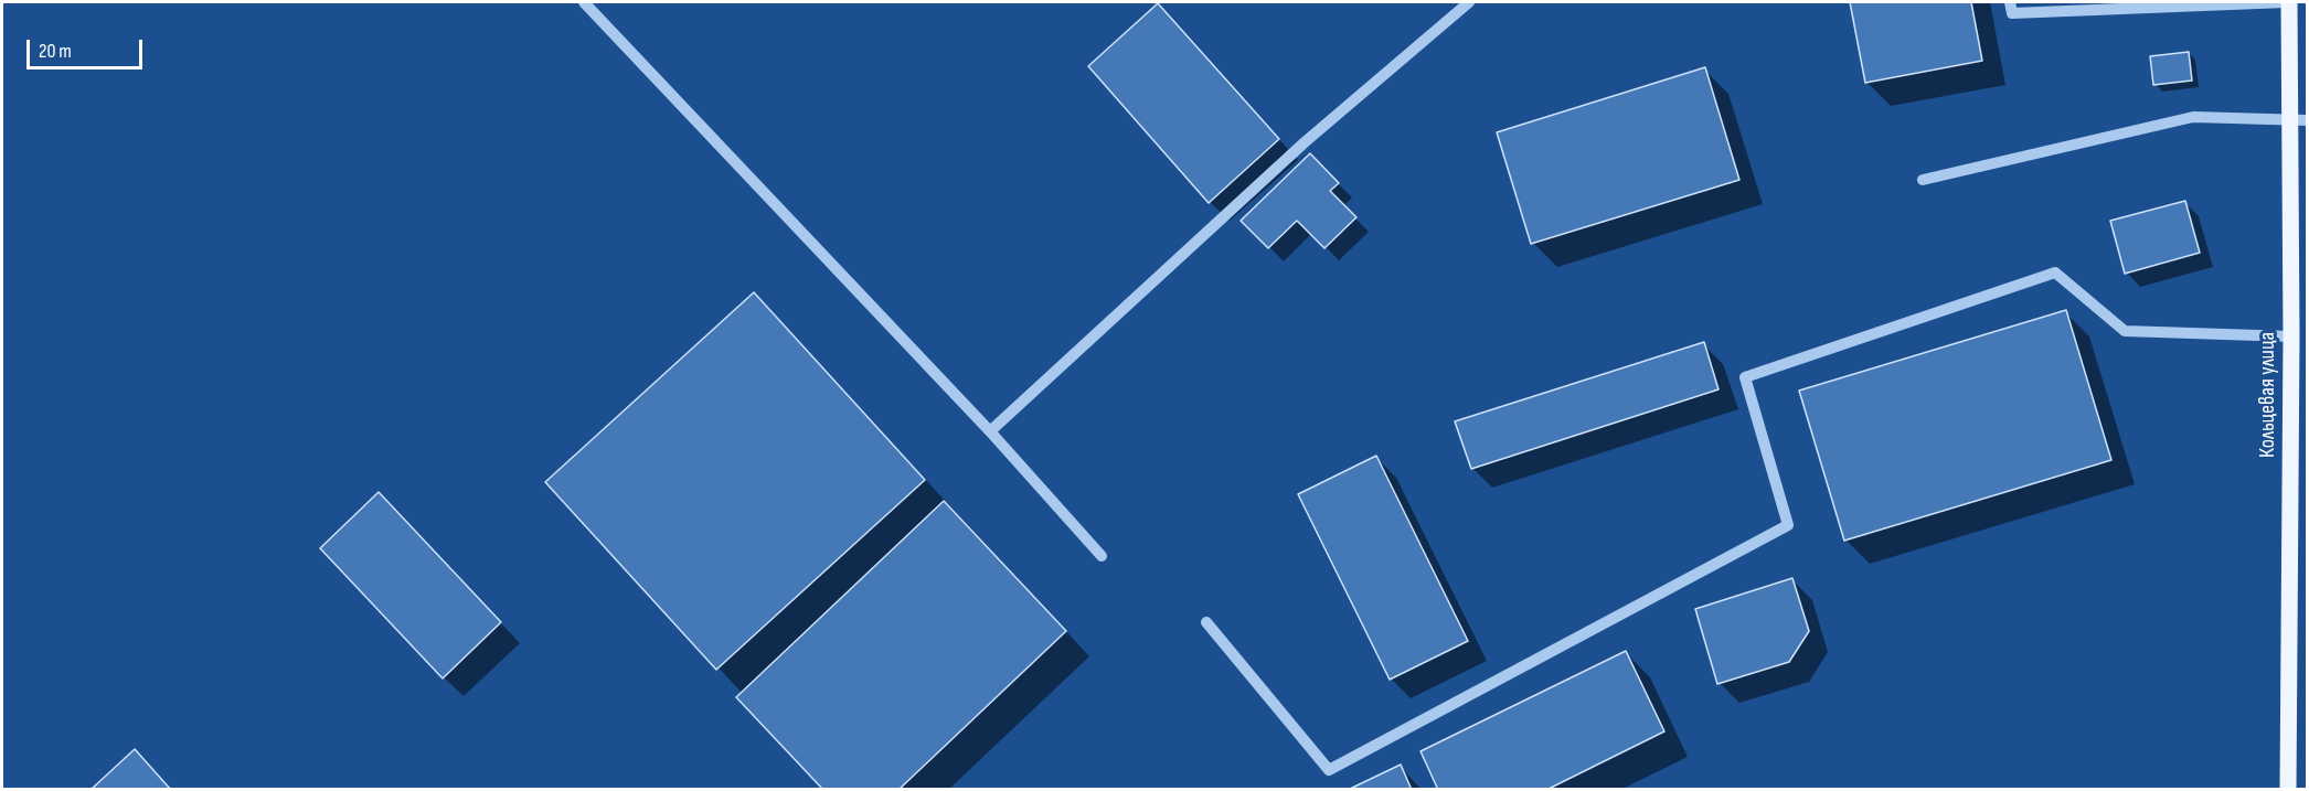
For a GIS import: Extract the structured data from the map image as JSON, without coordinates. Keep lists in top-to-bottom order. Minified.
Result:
{"streets":{"main road":["Кольцевая улица"]},"scale_bar":"20 m"}
